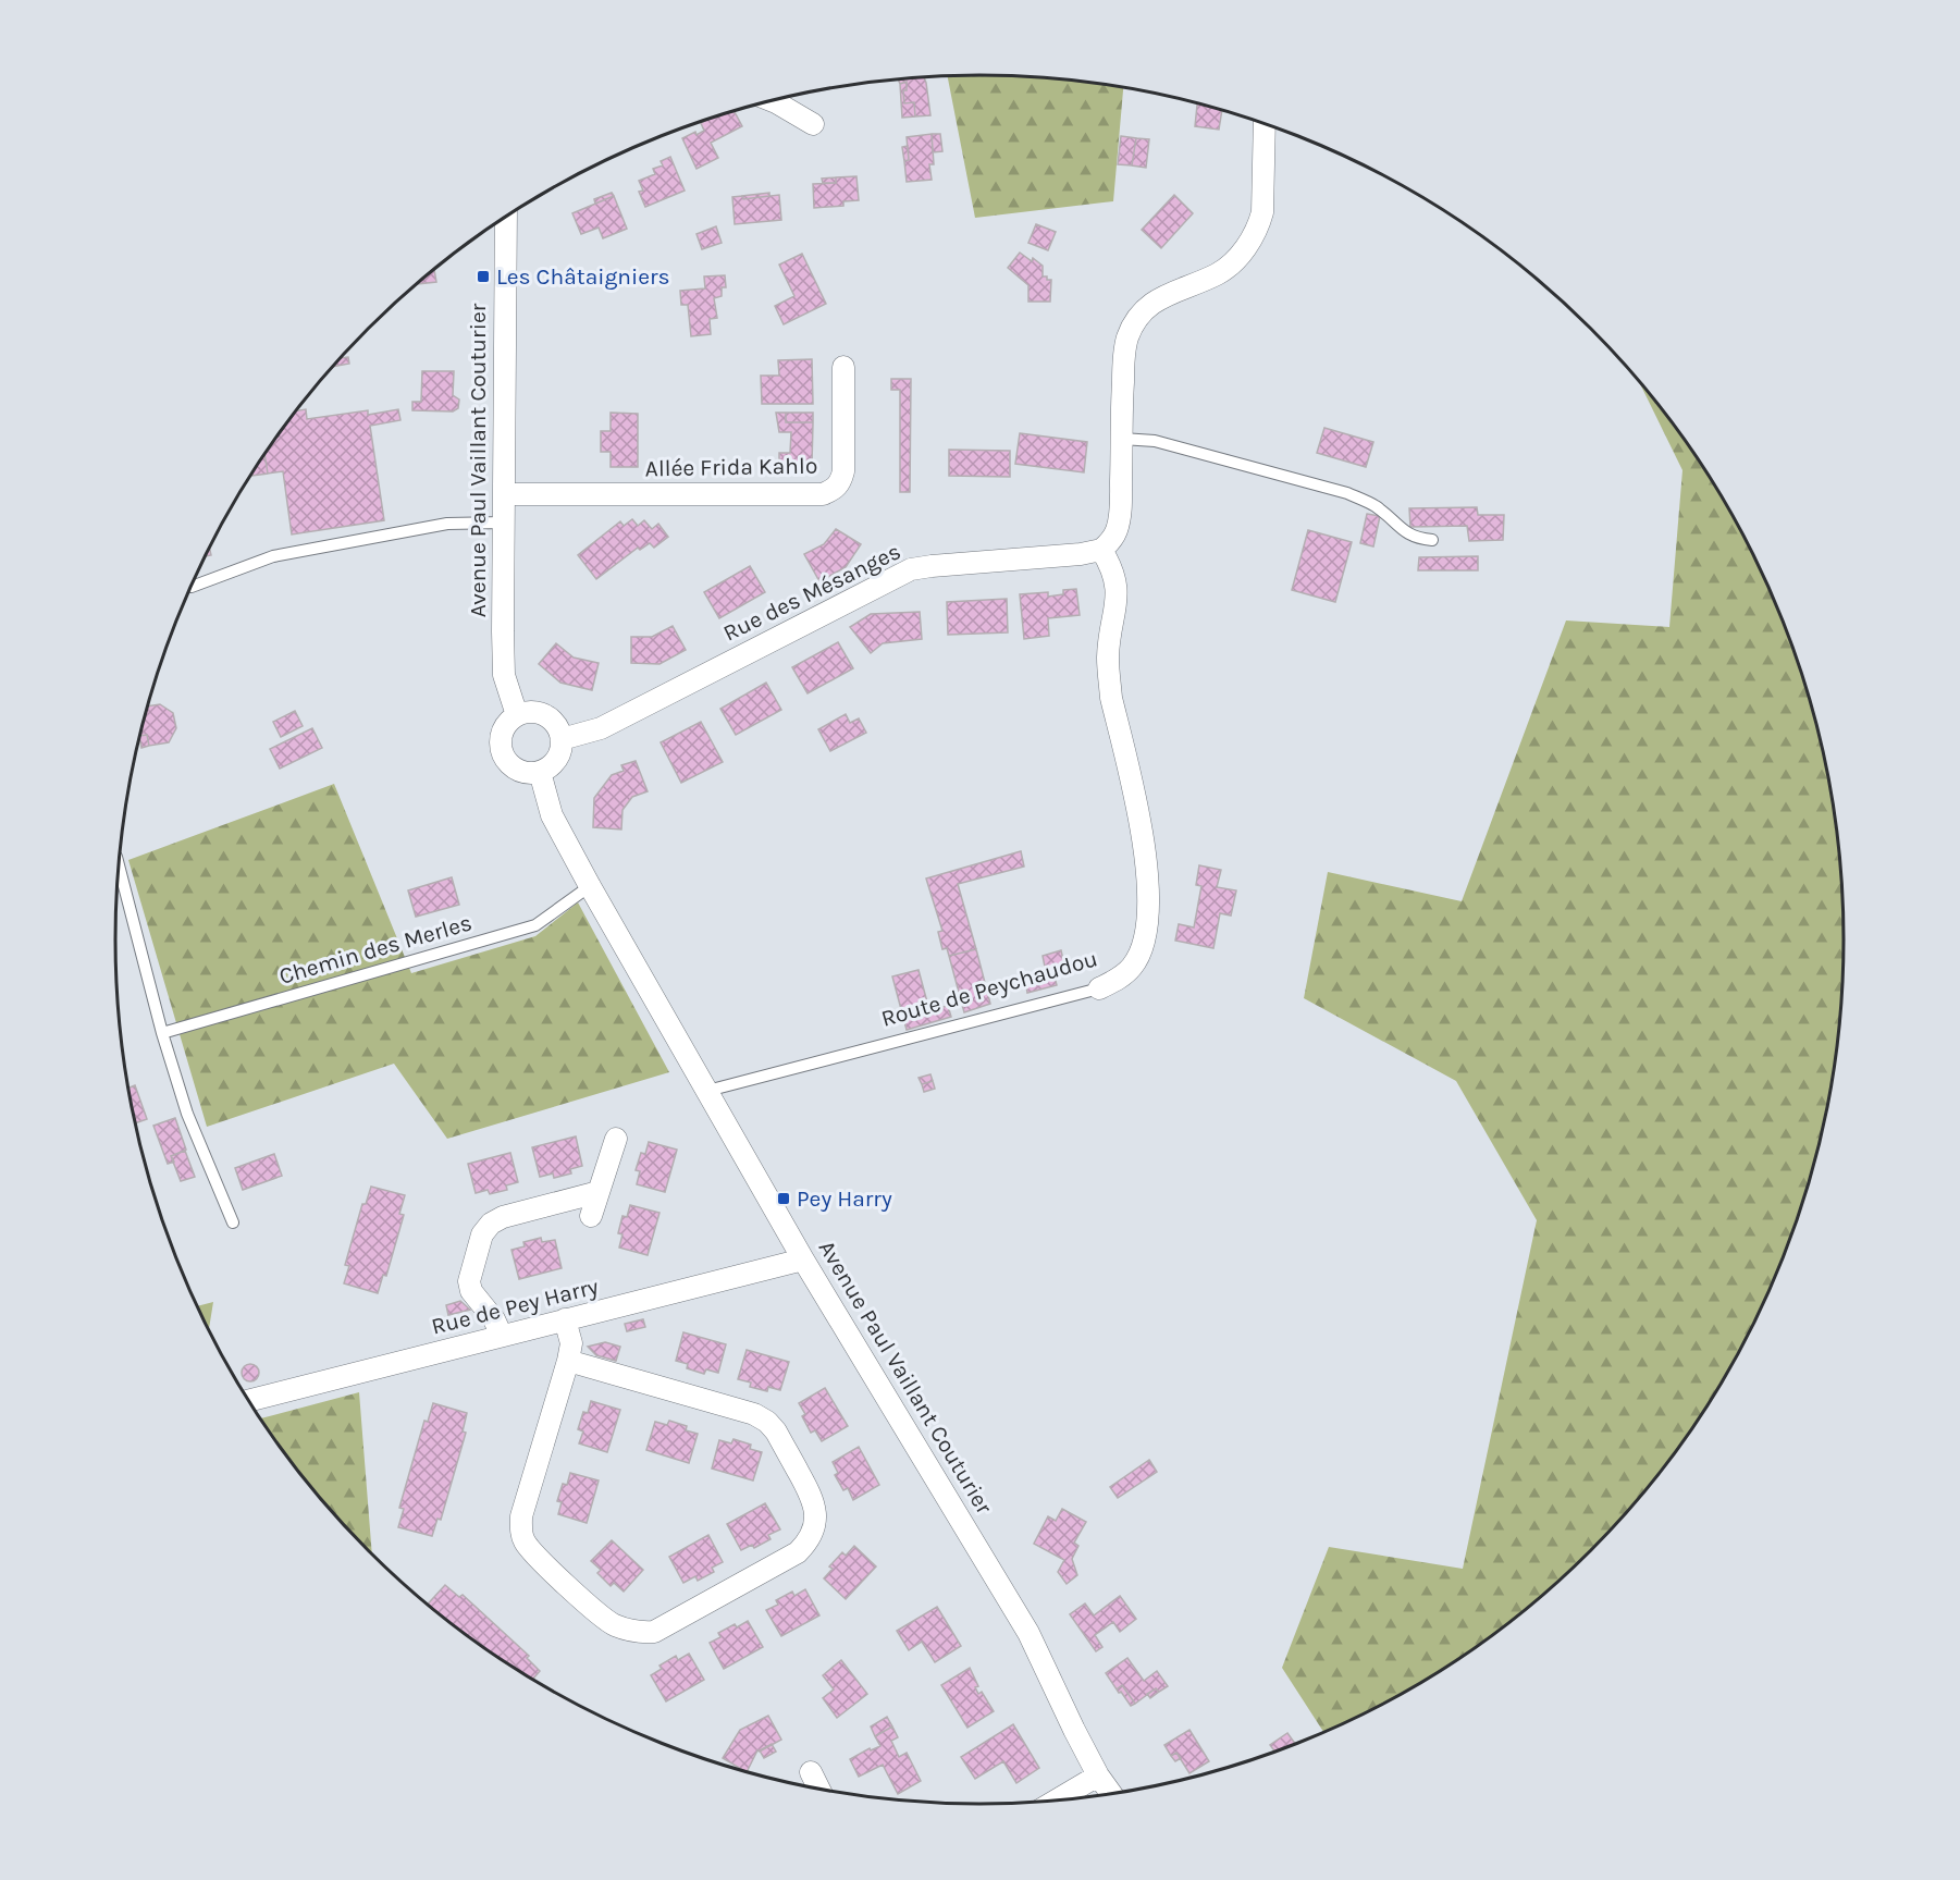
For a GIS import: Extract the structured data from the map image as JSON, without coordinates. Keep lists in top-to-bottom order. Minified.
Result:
{"streets":{"street":["Avenue Paul Vaillant Couturier","Allée Frida Kahlo","Rue des Mésanges","Route de Peychaudou","Rue de Pey Harry"],"lane":["Chemin des Merles"]},"crossings":[["Avenue Paul Vaillant Couturier","Allée Frida Kahlo"],["Avenue Paul Vaillant Couturier","Rue des Mésanges"],["Avenue Paul Vaillant Couturier","Chemin des Merles"],["Avenue Paul Vaillant Couturier","Route de Peychaudou"],["Avenue Paul Vaillant Couturier","Rue de Pey Harry"],["Rue des Mésanges","Route de Peychaudou"]],"places":{"transit":["Les Châtaigniers","Pey Harry"]}}
